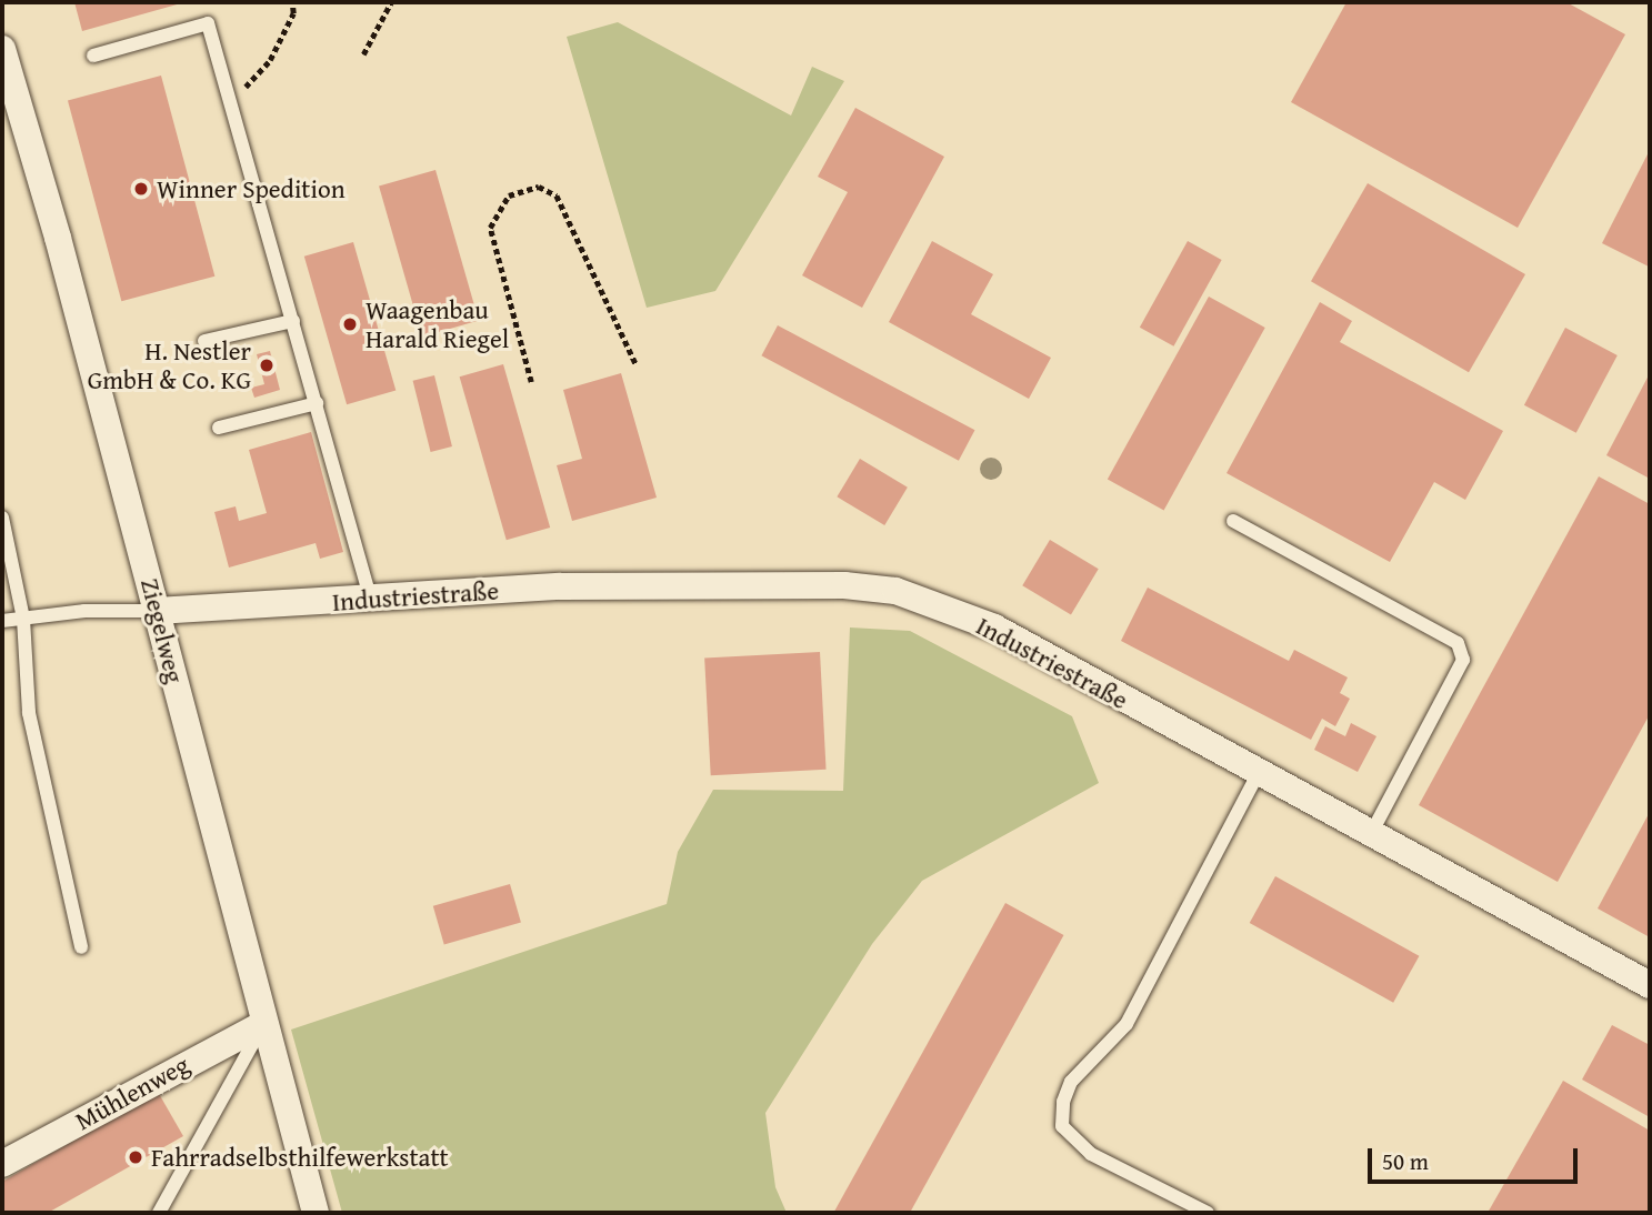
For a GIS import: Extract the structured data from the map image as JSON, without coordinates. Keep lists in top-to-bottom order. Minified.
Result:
{"streets":{"street":["Industriestraße","Ziegelweg","Mühlenweg"]},"crossings":[["Industriestraße","Ziegelweg"],["Ziegelweg","Mühlenweg"]],"places":["Winner Spedition","Waagenbau Harald Riegel","H. Nestler GmbH & Co. KG","Fahrradselbsthilfewerkstatt"],"scale_bar":"50 m"}
